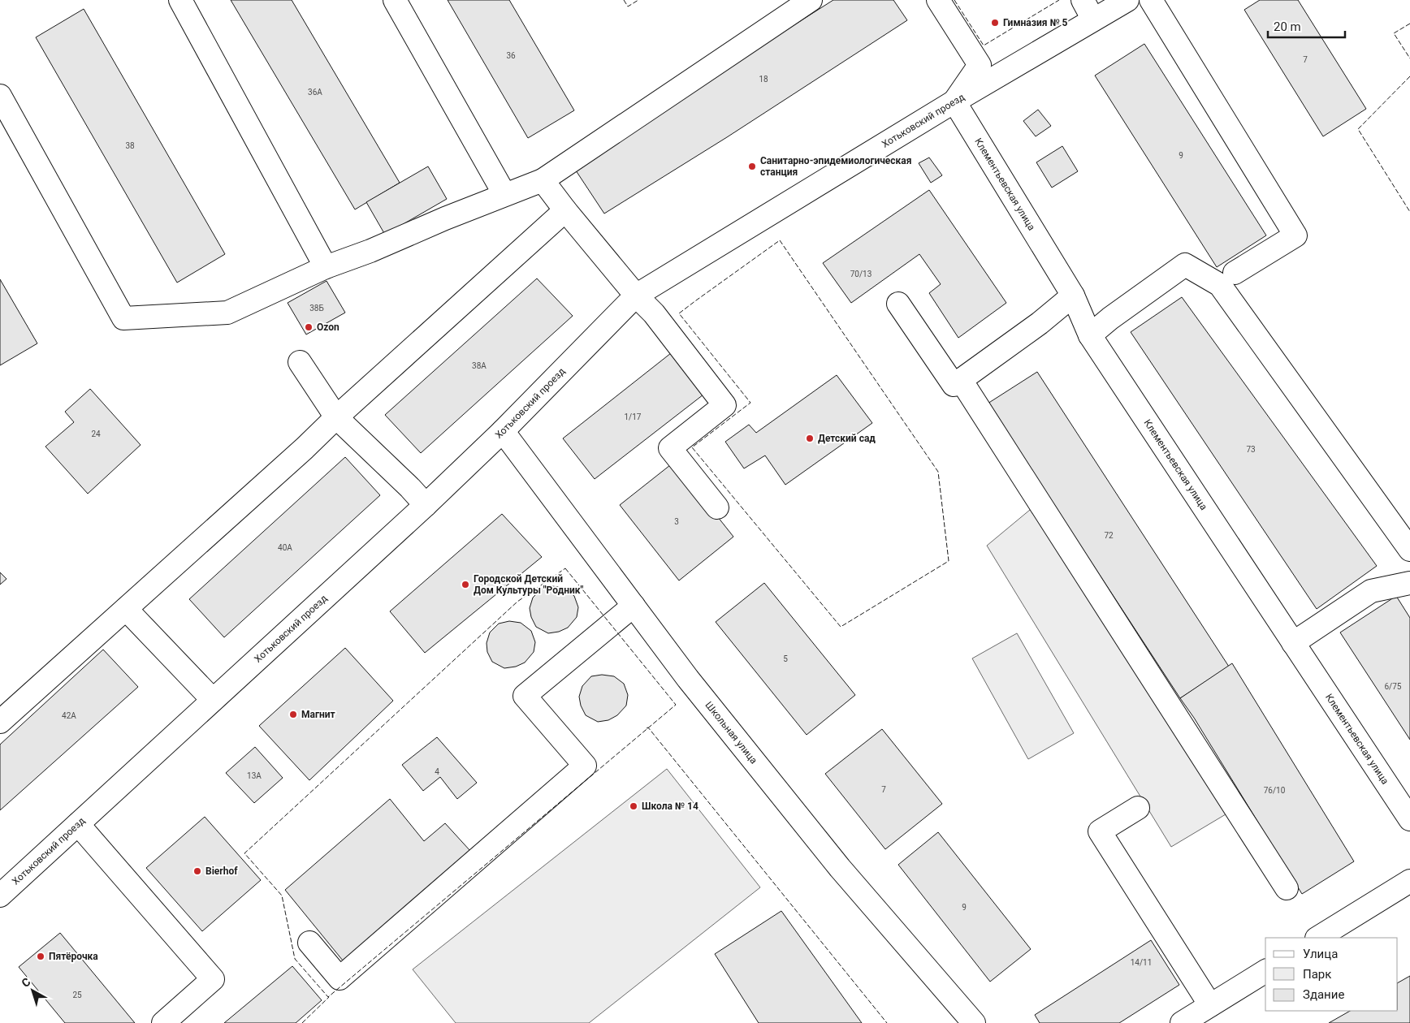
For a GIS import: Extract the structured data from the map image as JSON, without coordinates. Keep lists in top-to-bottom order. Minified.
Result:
{"streets":{"main road":["Хотьковский проезд","Клементьевская улица","Школьная улица"]},"crossings":[["Хотьковский проезд","Клементьевская улица"],["Хотьковский проезд","Школьная улица"]],"places":["Гимназия № 5","Санитарно-эпидемиологическая станция","Ozon","Детский сад","Городской Детский Дом Культуры \"Родник\"","Магнит","Школа № 14","Bierhof","Пятёрочка"],"house_numbers":["36","7","18","36А","38","9","70/13","38Б","38А","1/17","24","73","3","72","40А","5","6/75","42А","4","13А","7","76/10","9","14/11","25"],"legend":["Улица","Парк","Здание"],"scale_bar":"20 m","north":"top left"}
